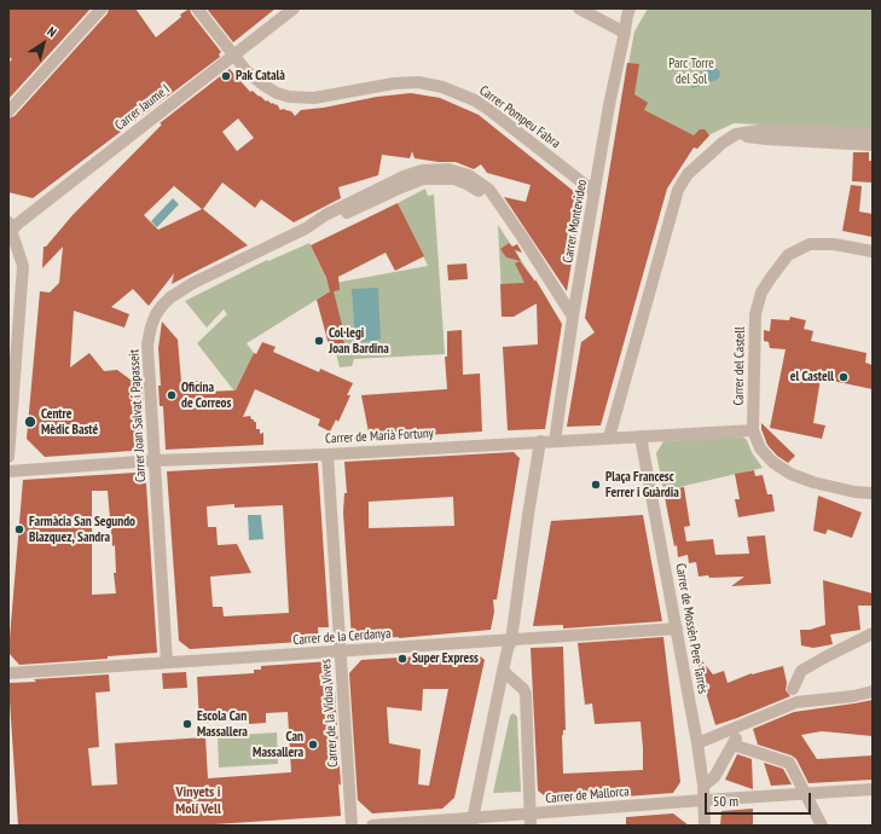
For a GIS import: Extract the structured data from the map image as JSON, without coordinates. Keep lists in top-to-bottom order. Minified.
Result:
{"streets":{"street":["Carrer Jaume I","Carrer Pompeu Fabra","Carrer Montevideo","Carrer del Castell","Carrer Joan Salvat i Papasseit","Carrer de Marià Fortuny","Carrer de Mossèn Pere Tarrés","Carrer de la Cerdanya","Carrer de la Vídua Vives","Carrer de Mallorca"]},"crossings":[["Carrer Jaume I","Carrer Pompeu Fabra"],["Carrer Pompeu Fabra","Carrer Montevideo"],["Carrer Montevideo","Carrer Joan Salvat i Papasseit"],["Carrer Montevideo","Carrer de Marià Fortuny"],["Carrer del Castell","Carrer de Marià Fortuny"],["Carrer Joan Salvat i Papasseit","Carrer de Marià Fortuny"],["Carrer Joan Salvat i Papasseit","Carrer de la Cerdanya"],["Carrer de Marià Fortuny","Carrer de Mossèn Pere Tarrés"],["Carrer de Marià Fortuny","Carrer de la Vídua Vives"],["Carrer de Mossèn Pere Tarrés","Carrer de la Cerdanya"],["Carrer de Mossèn Pere Tarrés","Carrer de Mallorca"],["Carrer de la Cerdanya","Carrer de la Vídua Vives"]],"districts":["Vinyets i Molí Vell"],"parks":["Parc Torre del Sol"],"places":["Pak Català","Col·legi Joan Bardina","el Castell","Oficina de Correos","Centre Mèdic Basté","Plaça Francesc Ferrer i Guàrdia","Farmàcia San Segundo Blazquez, Sandra","Super Express","Escola Can Massallera","Can Massallera"],"scale_bar":"50 m","north":"top right"}
